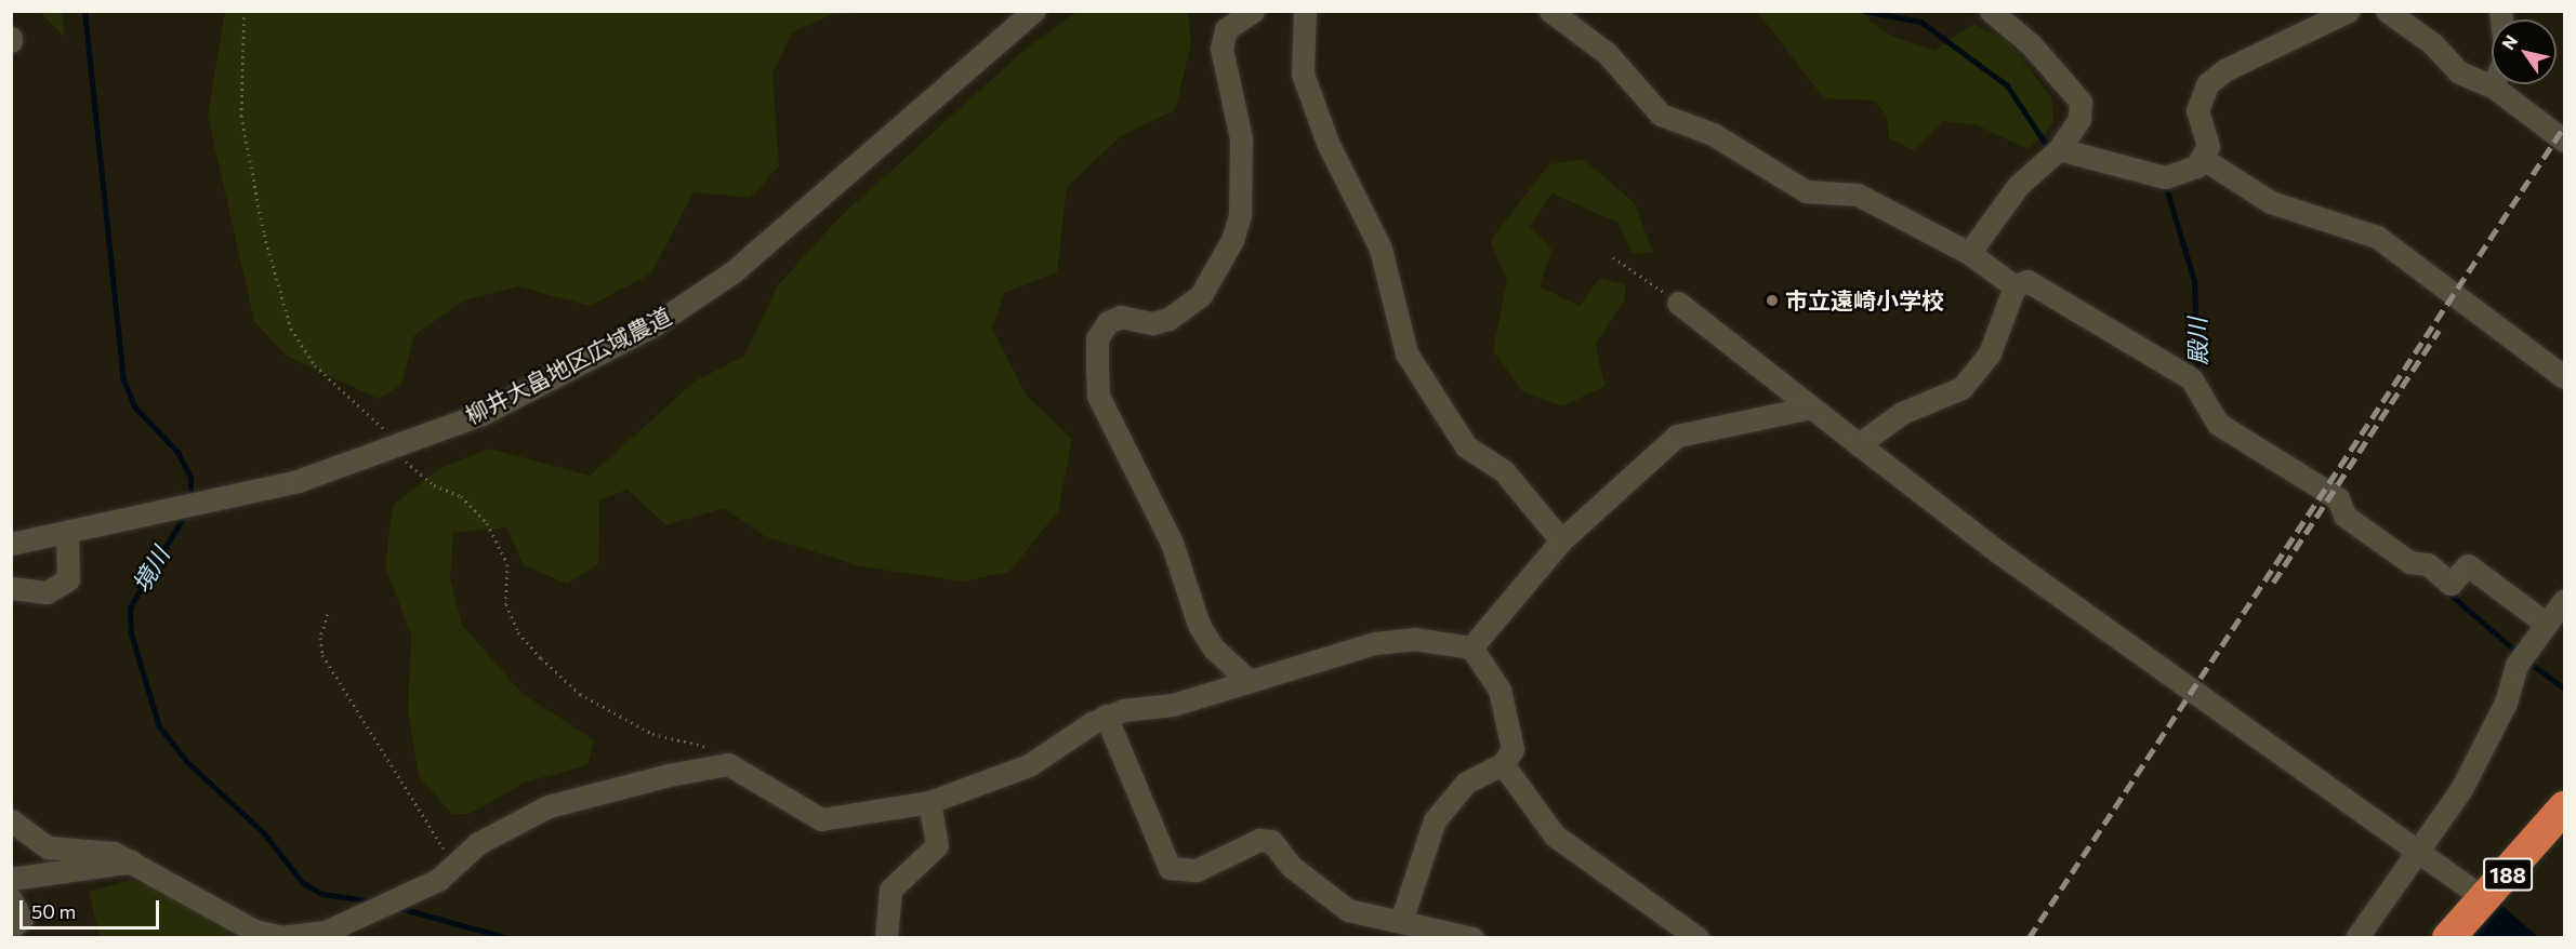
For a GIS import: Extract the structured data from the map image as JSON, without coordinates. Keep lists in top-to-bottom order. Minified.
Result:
{"streets":{"highway":["188"],"street":["柳井大畠地区広域農道"]},"water":["殿川","境川"],"places":["市立遠崎小学校"],"scale_bar":"50 m","north":"top left"}
